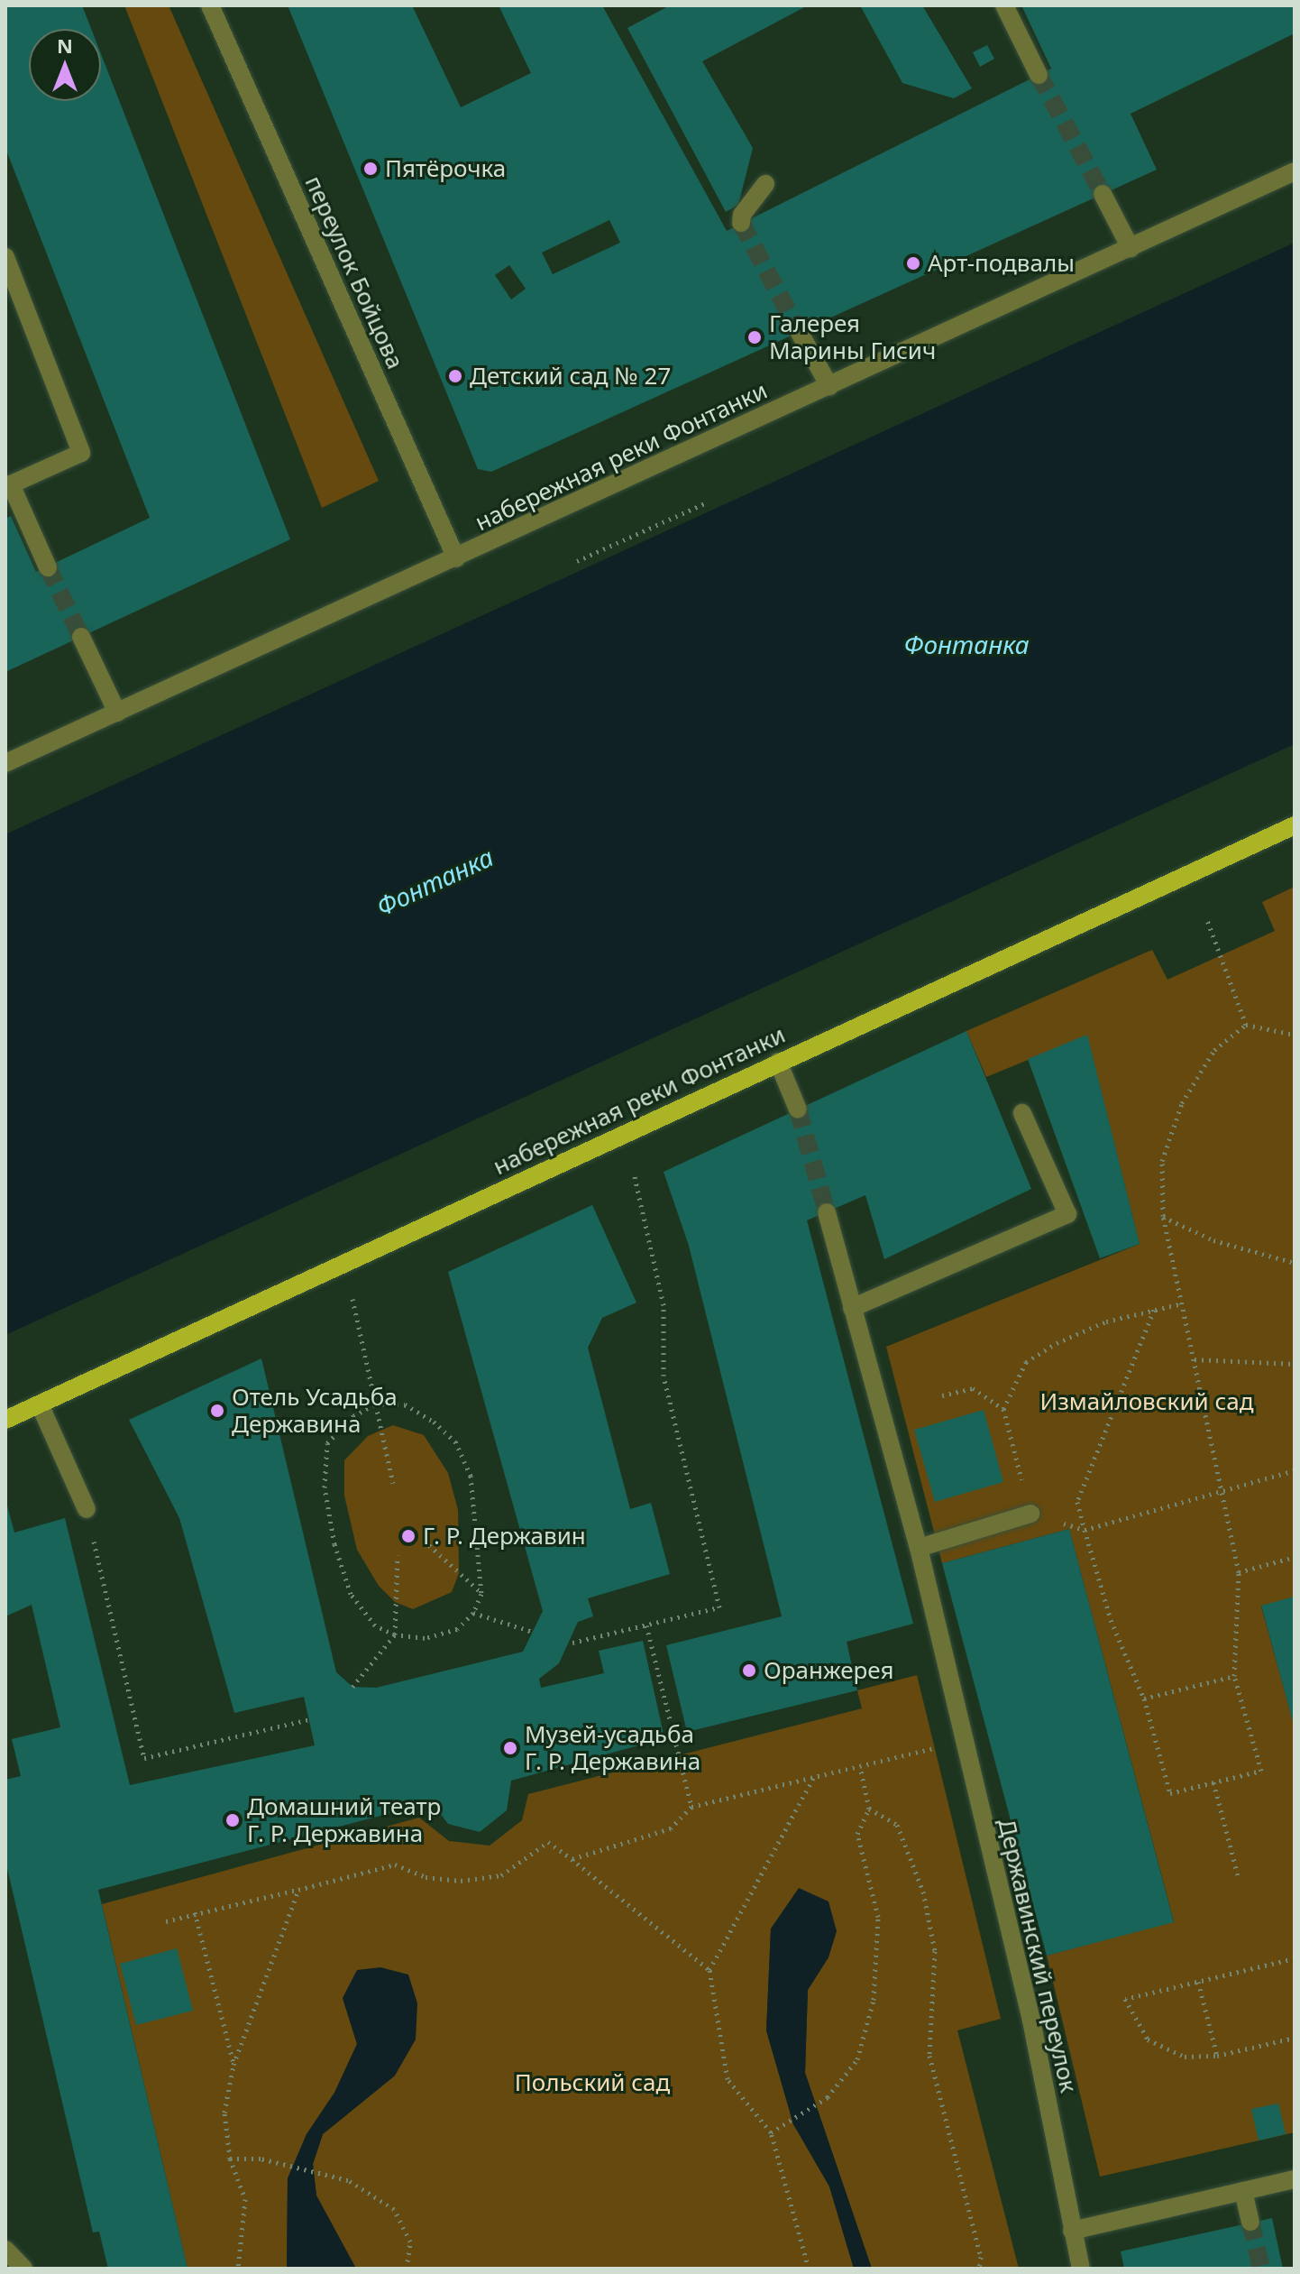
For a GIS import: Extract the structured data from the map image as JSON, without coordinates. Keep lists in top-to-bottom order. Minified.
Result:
{"streets":{"main road":["набережная реки Фонтанки"],"street":["переулок Бойцова","Державинский переулок"]},"crossings":[["переулок Бойцова","набережная реки Фонтанки"]],"water":["Фонтанка"],"parks":["Измайловский сад","Польский сад"],"places":["Пятёрочка","Арт-подвалы","Галерея Марины Гисич","Детский сад № 27","Отель Усадьба Державина","Г. Р. Державин","Оранжерея","Музей-усадьба Г. Р. Державина","Домашний театр Г. Р. Державина"],"north":"top"}
